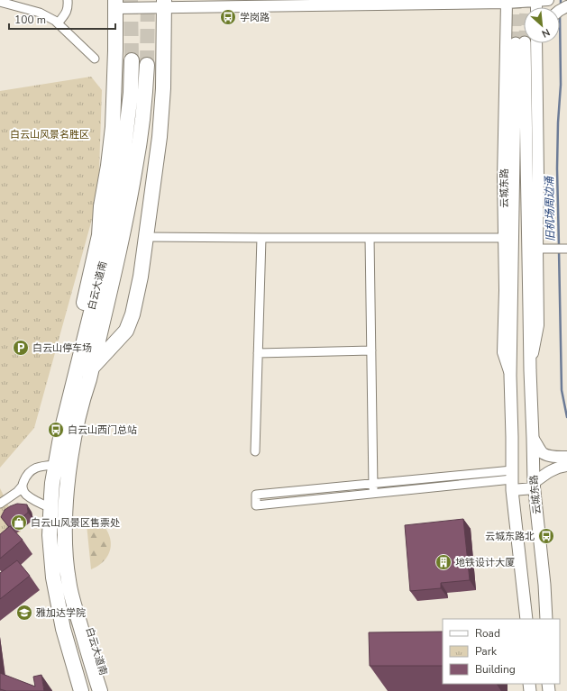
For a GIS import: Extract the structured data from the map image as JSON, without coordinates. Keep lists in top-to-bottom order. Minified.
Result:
{"streets":{"highway":["白云大道南"],"main road":["云城东路"]},"water":["旧机场周边涌"],"parks":["白云山风景名胜区"],"places":{"bus stop":["学岗路","白云山西门总站","云城东路北"],"parking":["白云山停车场"],"shop":["白云山风景区售票处"],"building":["地铁设计大厦"],"school or university":["雅加达学院"]},"legend":["Road","Park","Building"],"scale_bar":"100 m","north":"bottom right"}
